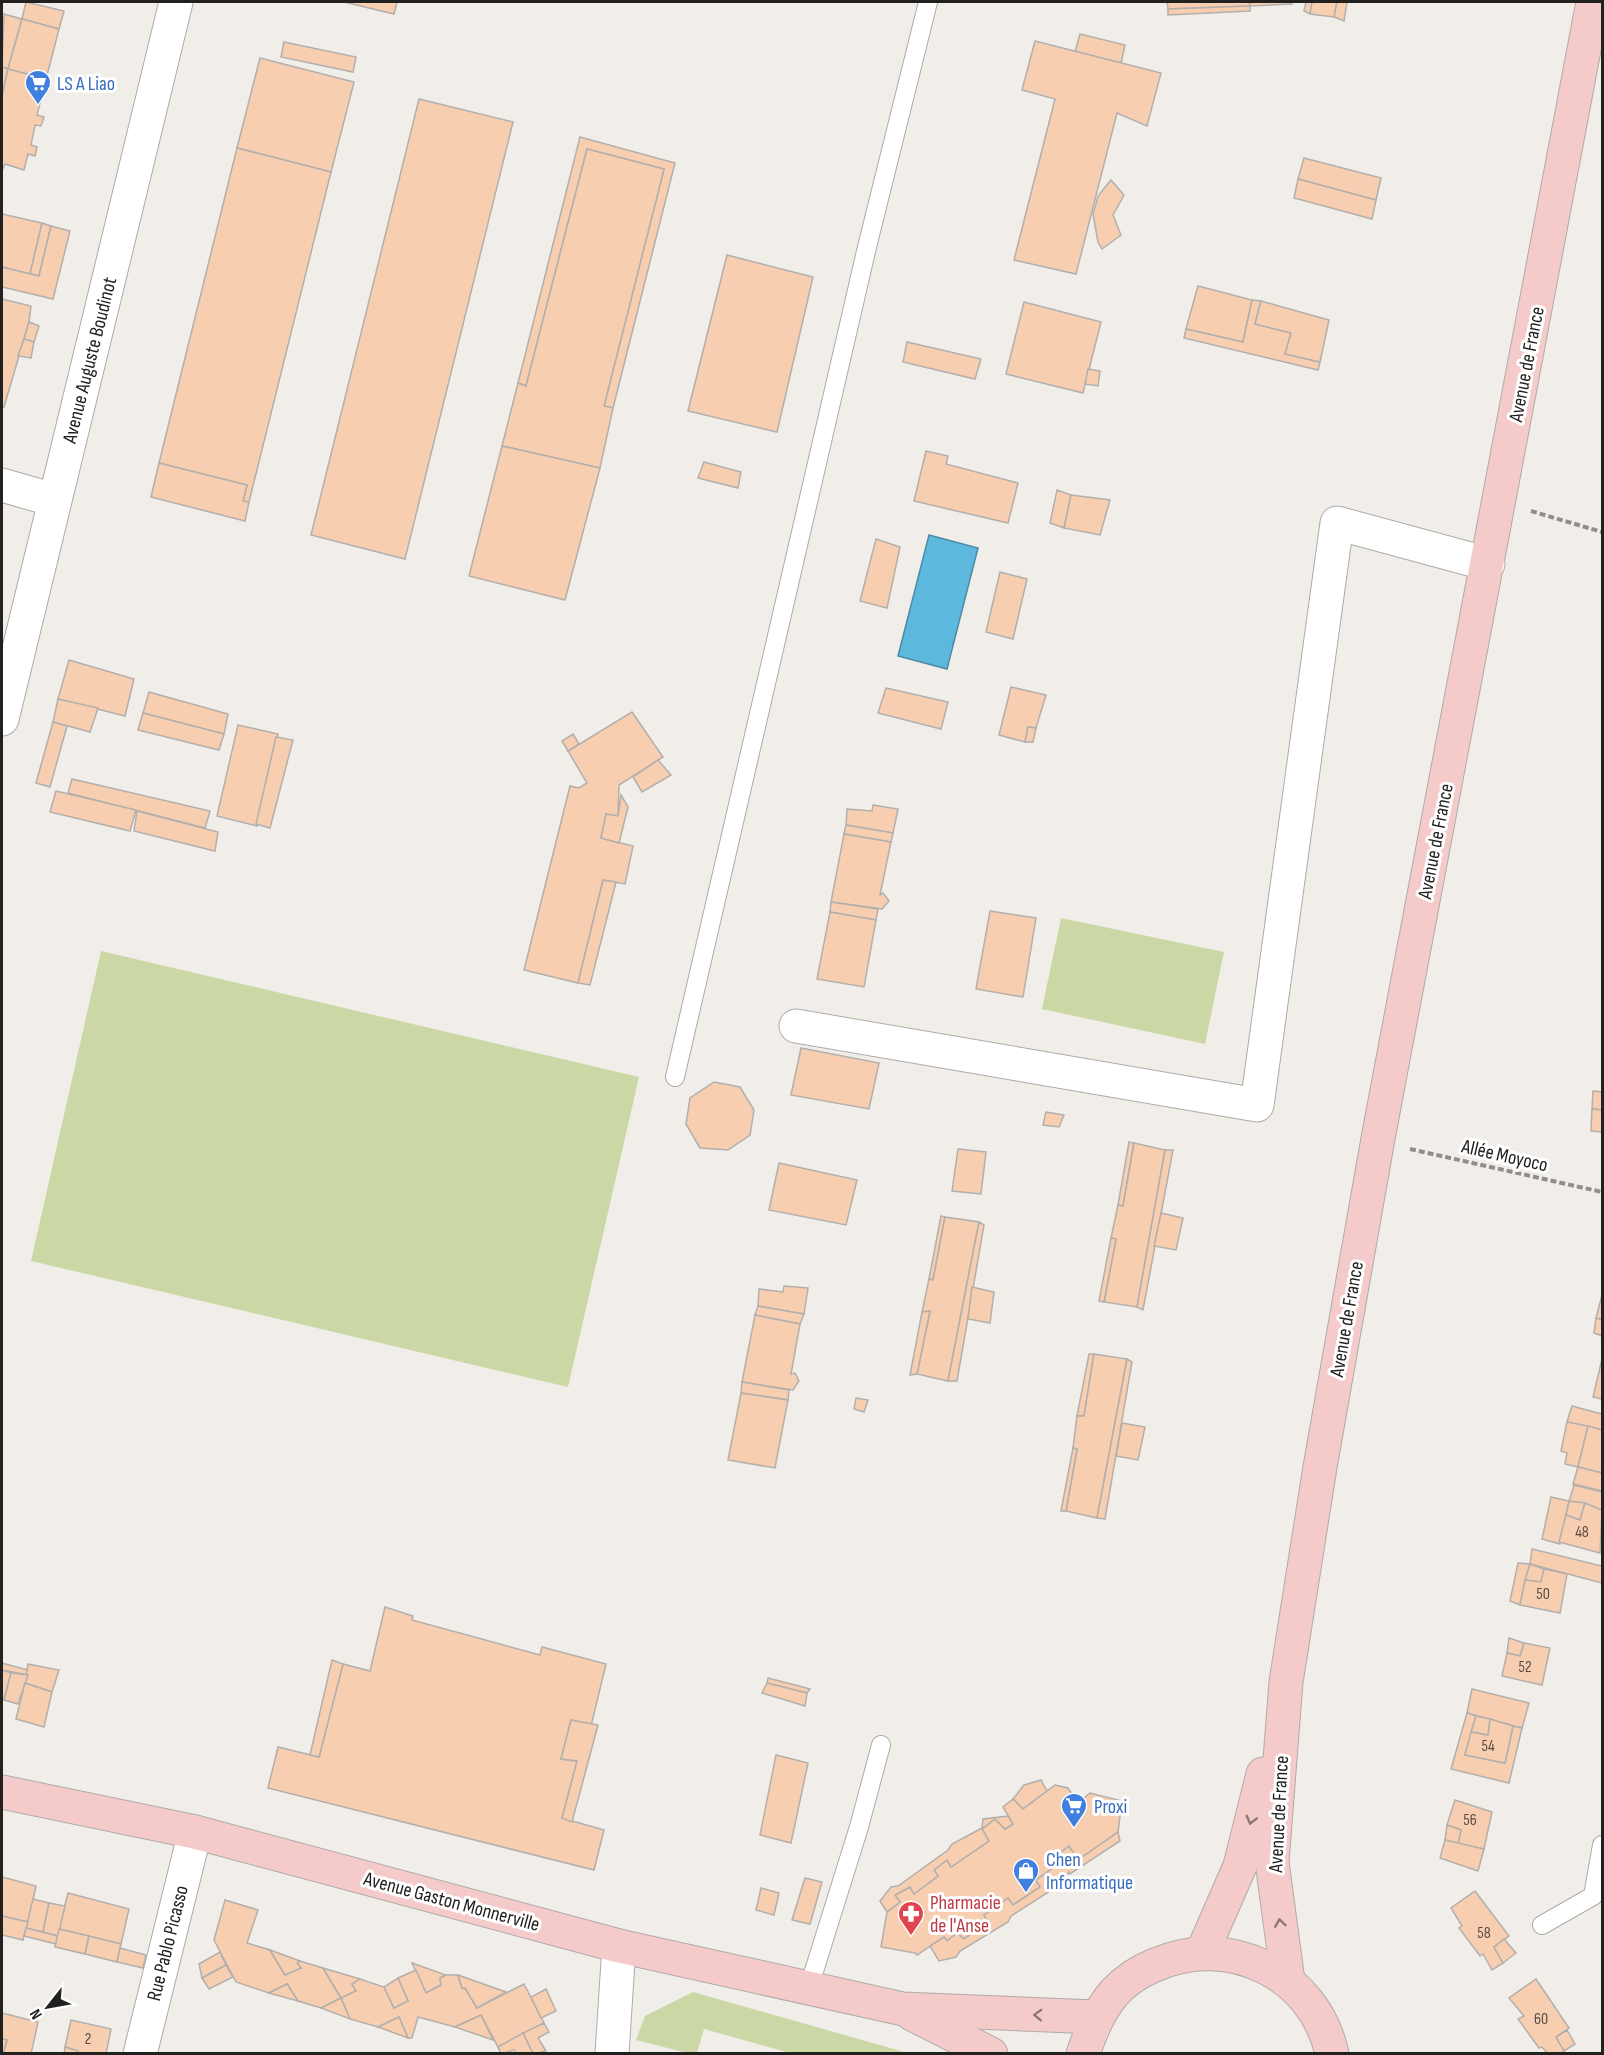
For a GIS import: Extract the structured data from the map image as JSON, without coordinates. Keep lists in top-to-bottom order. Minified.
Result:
{"streets":{"main road":["Avenue de France","Avenue Gaston Monnerville"],"street":["Avenue Auguste Boudinot","Rue Pablo Picasso"],"path":["Allée Moyoco"]},"crossings":[["Avenue Gaston Monnerville","Rue Pablo Picasso"]],"places":{"supermarket":["LS A Liao","Proxi"],"shop":["Chen Informatique"],"pharmacy":["Pharmacie de l'Anse"]},"house_numbers":["48","50","52","54","56","58","60","2"],"north":"bottom left"}
